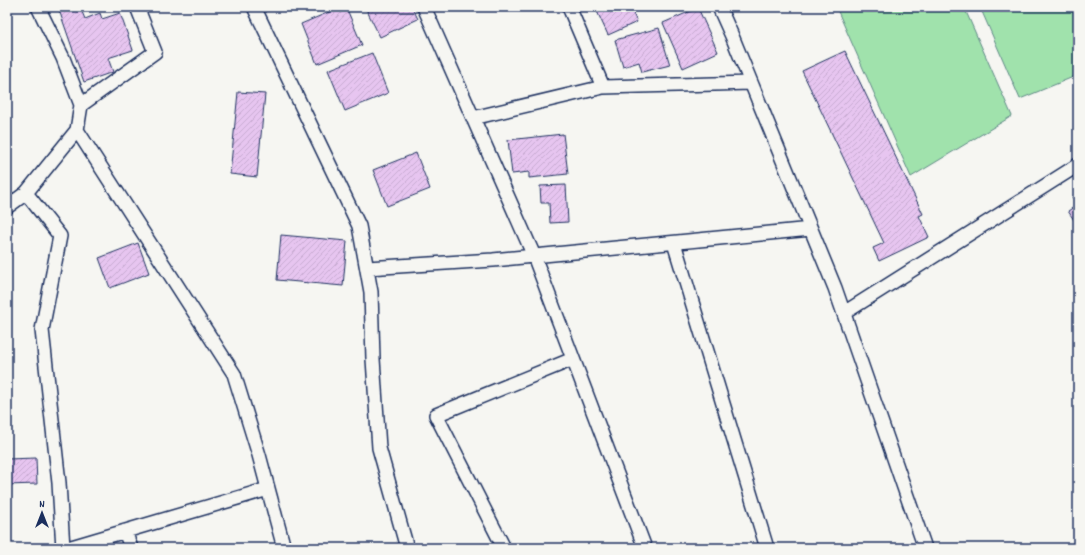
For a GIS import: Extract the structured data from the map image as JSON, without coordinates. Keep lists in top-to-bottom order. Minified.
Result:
{"north":"top"}
